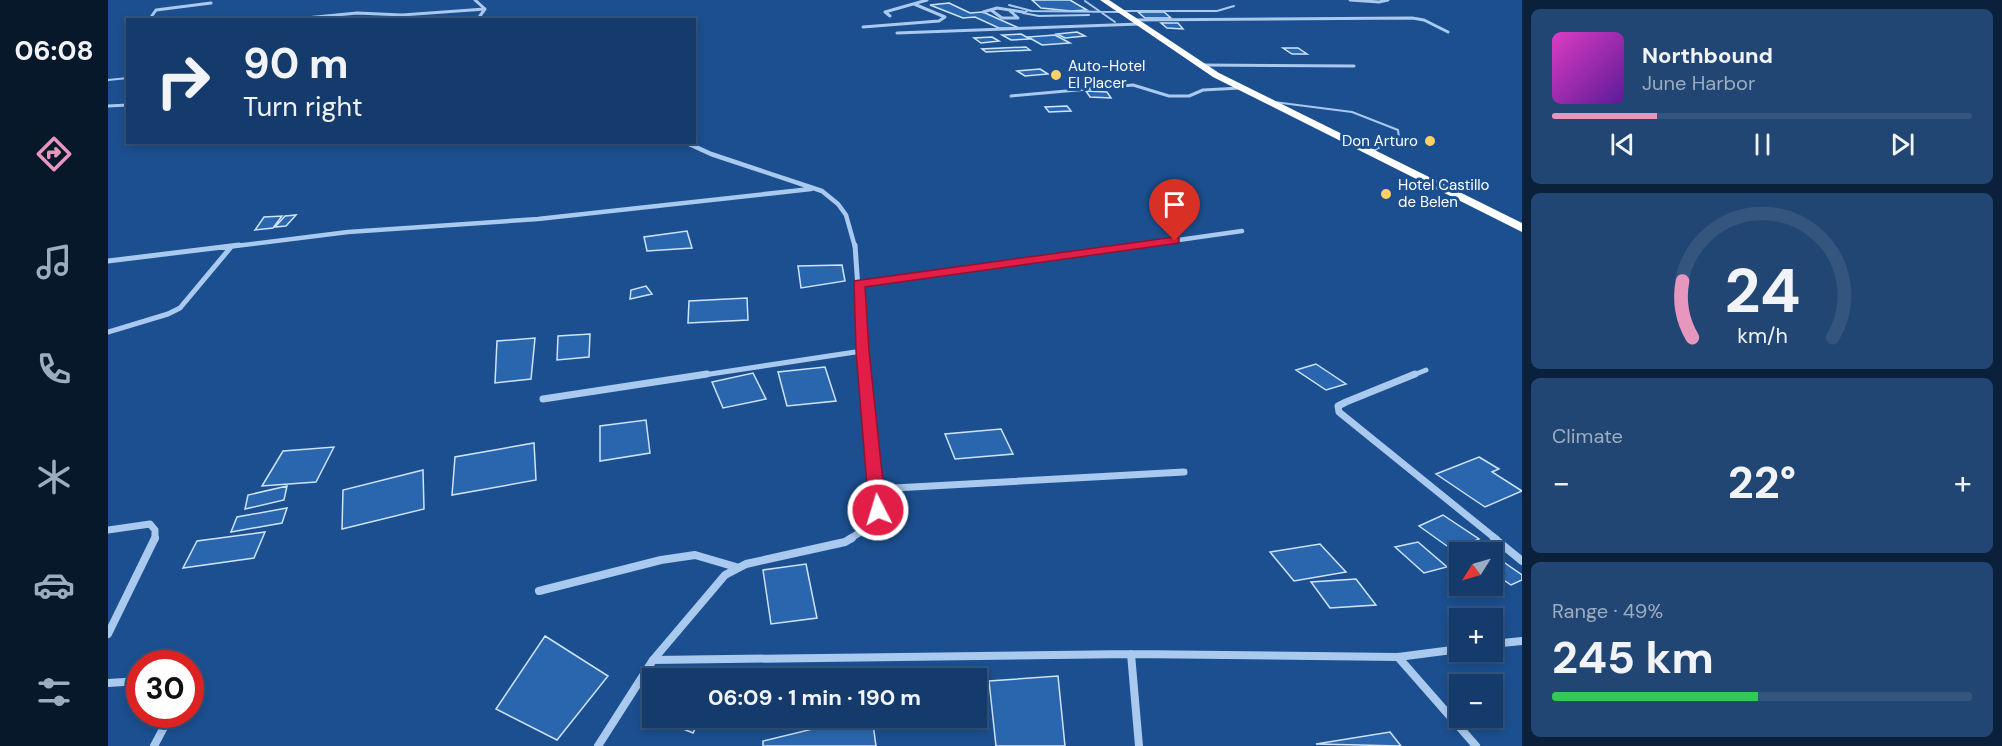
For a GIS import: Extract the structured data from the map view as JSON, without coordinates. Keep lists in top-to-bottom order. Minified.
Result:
{"places":["Auto-Hotel El Placer","Don Arturo","Hotel Castillo de Belen"],"north":"bottom left","page":{"tabs":"06:08","turn":["90 m","Turn right"],"song":["Northbound","June Harbor"],"tile":["Climate",["Range · 49%","245 km"]],"heat":["−","22°","+"],"map_buttons":["+","−"],"limit":"30","trip":"06:09 · 1 min · 190 m","gauge":["24","km/h"]}}
